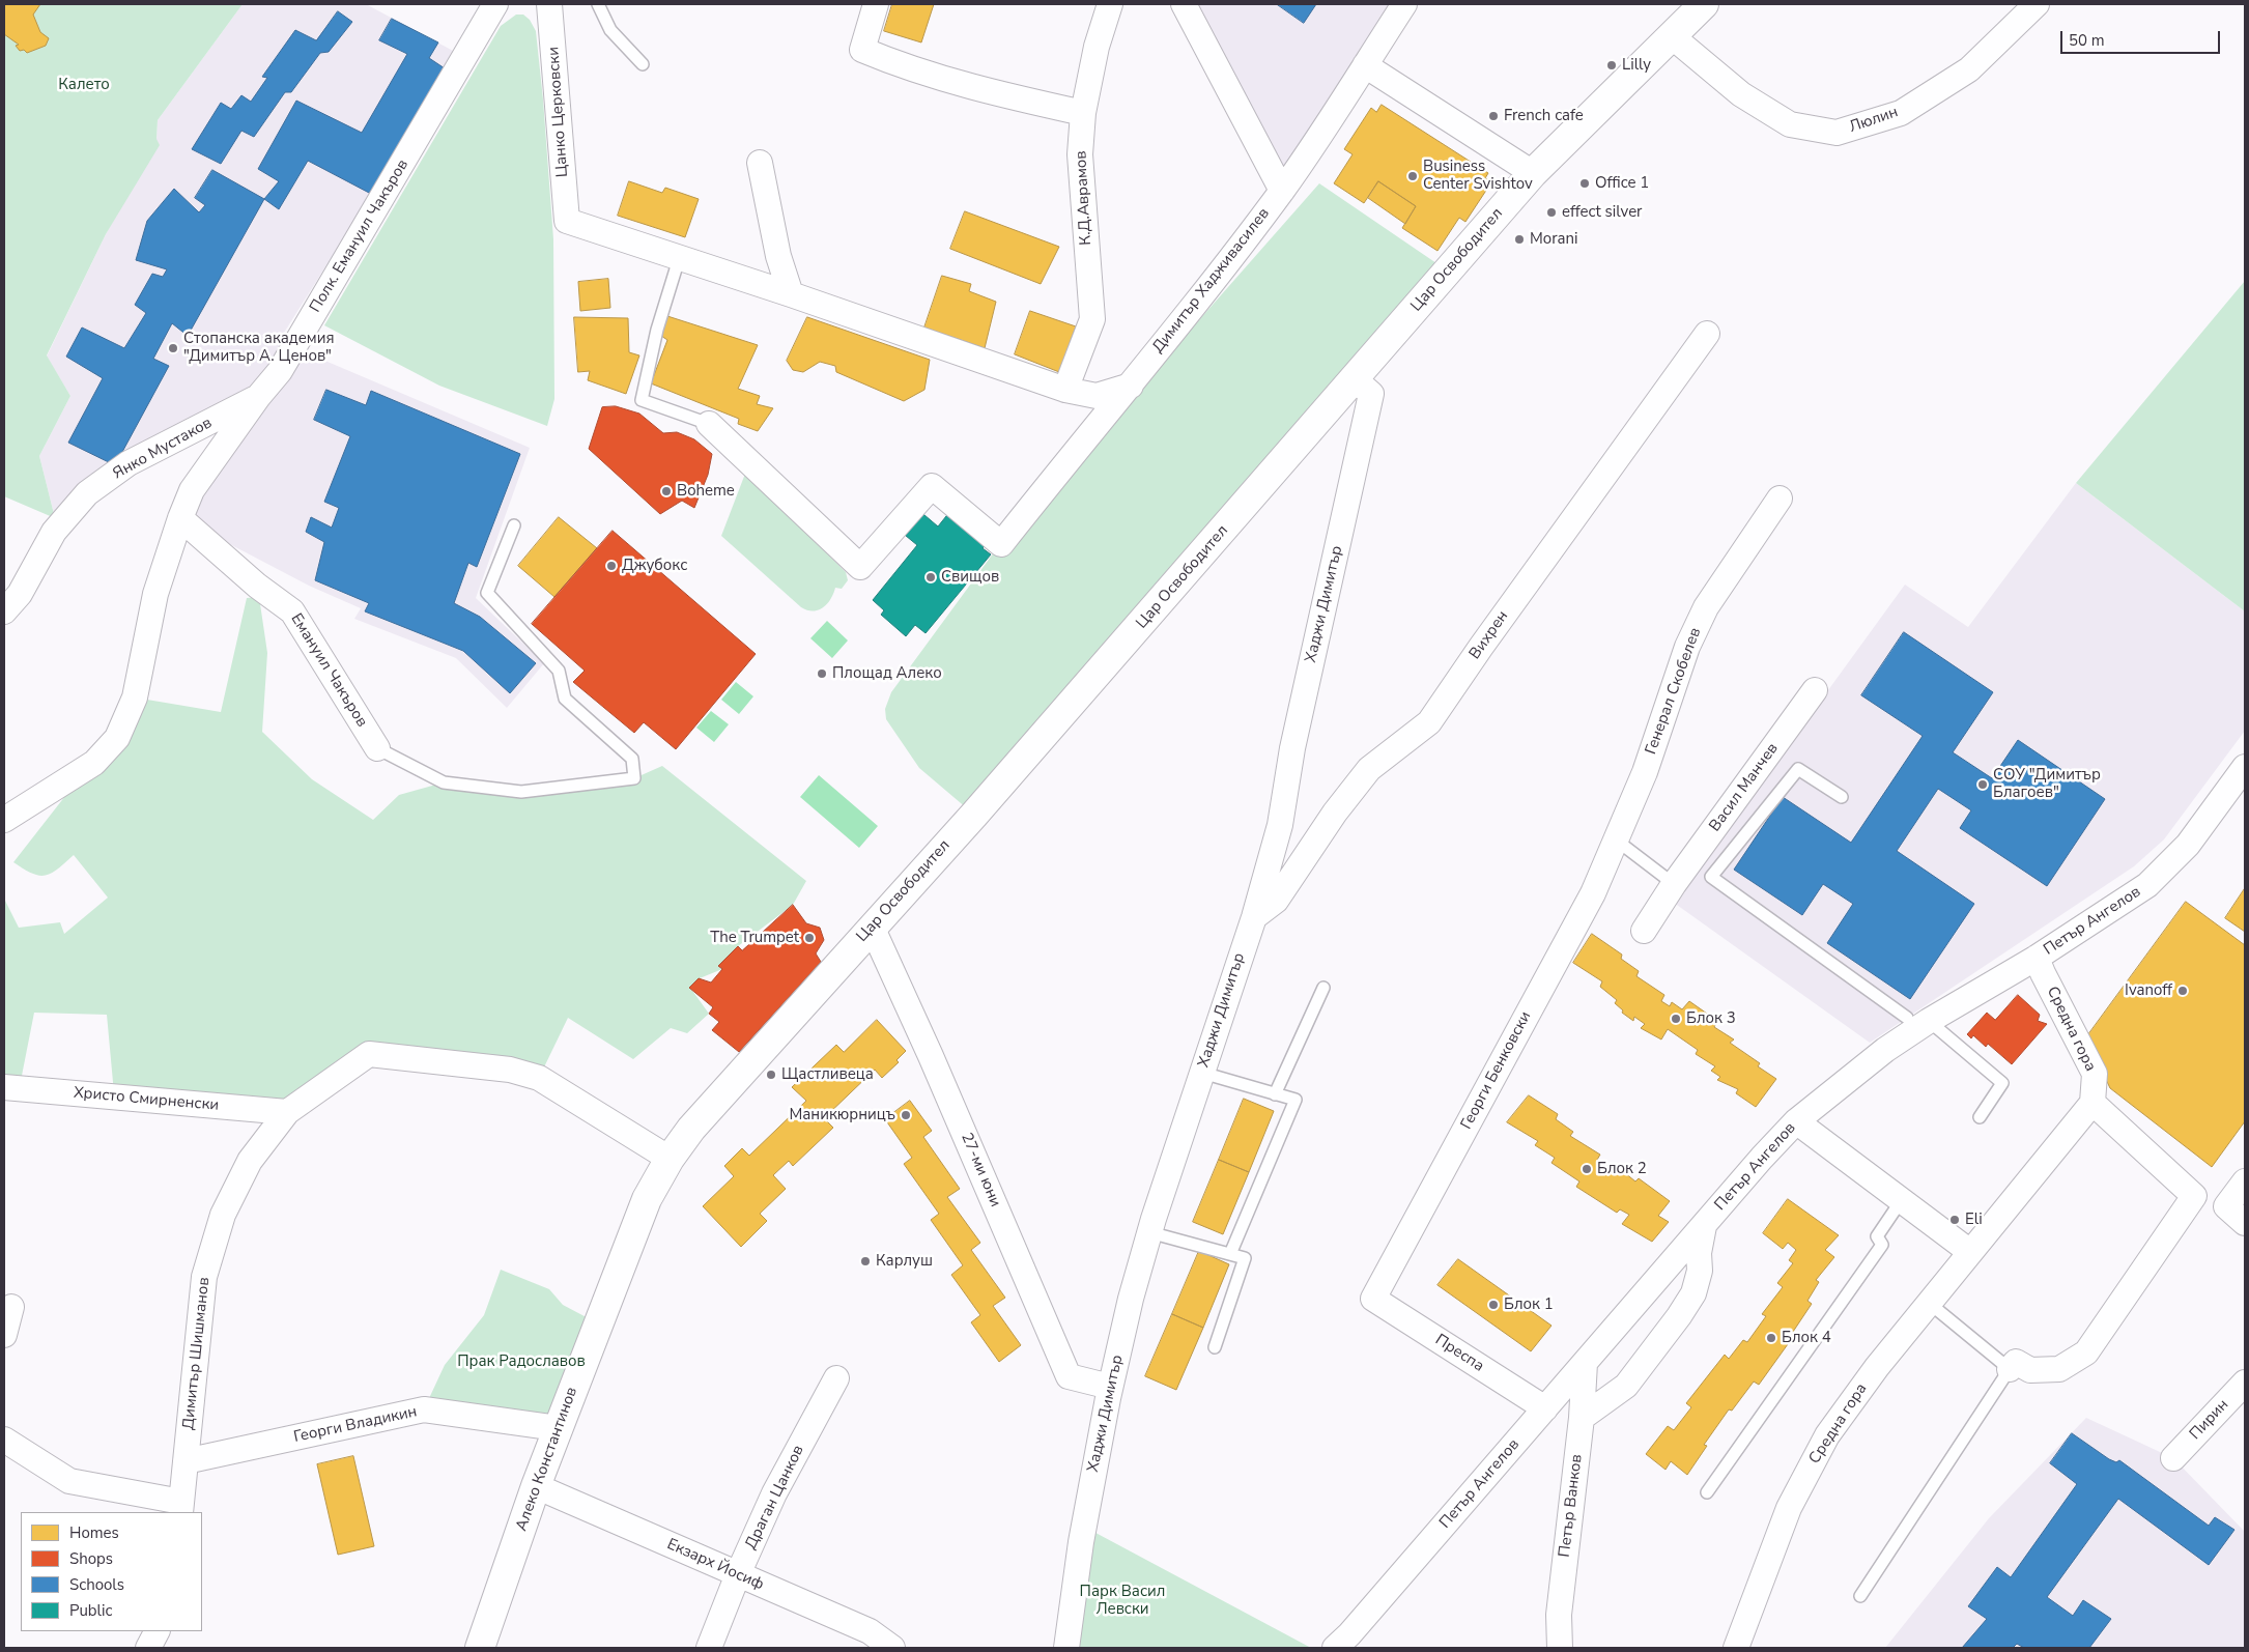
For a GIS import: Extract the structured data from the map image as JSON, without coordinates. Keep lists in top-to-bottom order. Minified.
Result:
{"streets":{"street":["Цанко Церковски","Люлин","К.Д.Аврамов","Полк. Емануил Чакъров","Цар Освободител","Димитър Хадживасилев","Янко Мустаков","Хаджи Димитър","Вихрен","Емануил Чакъров","Генерал Скобелев","Васил Манчев","Петър Ангелов","Средна гора","Георги Бенковски","Христо Смирненски","27-ми юни","Димитър Шишманов","Преспа","Пирин","Георги Владикин","Алеко Константинов","Драган Цанков","Петър Ванков","Екзарх Йосиф"]},"crossings":[["Люлин","Цар Освободител"],["Полк. Емануил Чакъров","Янко Мустаков"],["Полк. Емануил Чакъров","Емануил Чакъров"],["Цар Освободител","Хаджи Димитър"],["Цар Освободител","27-ми юни"],["Цар Освободител","Димитър Шишманов"],["Цар Освободител","Алеко Константинов"],["Хаджи Димитър","Вихрен"],["Хаджи Димитър","27-ми юни"],["Генерал Скобелев","Георги Бенковски"],["Петър Ангелов","Средна гора"],["Петър Ангелов","Преспа"],["Петър Ангелов","Петър Ванков"],["Георги Бенковски","Преспа"],["Христо Смирненски","Димитър Шишманов"],["Димитър Шишманов","Георги Владикин"],["Димитър Шишманов","Алеко Константинов"],["Георги Владикин","Алеко Константинов"],["Алеко Константинов","Екзарх Йосиф"],["Драган Цанков","Екзарх Йосиф"]],"parks":["Калето","Прак Радославов","Парк Васил Левски"],"places":["Lilly","French cafe","Business Center Svishtov","Office 1","effect silver","Morani","Стопанска академия \"Димитър А. Ценов\"","Boheme","Джубокс","Свищов","Площад Алеко","СОУ \"Димитър Благоев\"","The Trumpet","Ivanoff","Блок 3","Щастливеца","Маникюрницъ","Блок 2","Eli","Карлуш","Блок 1","Блок 4"],"legend":["Homes","Shops","Schools","Public"],"scale_bar":"50 m"}
